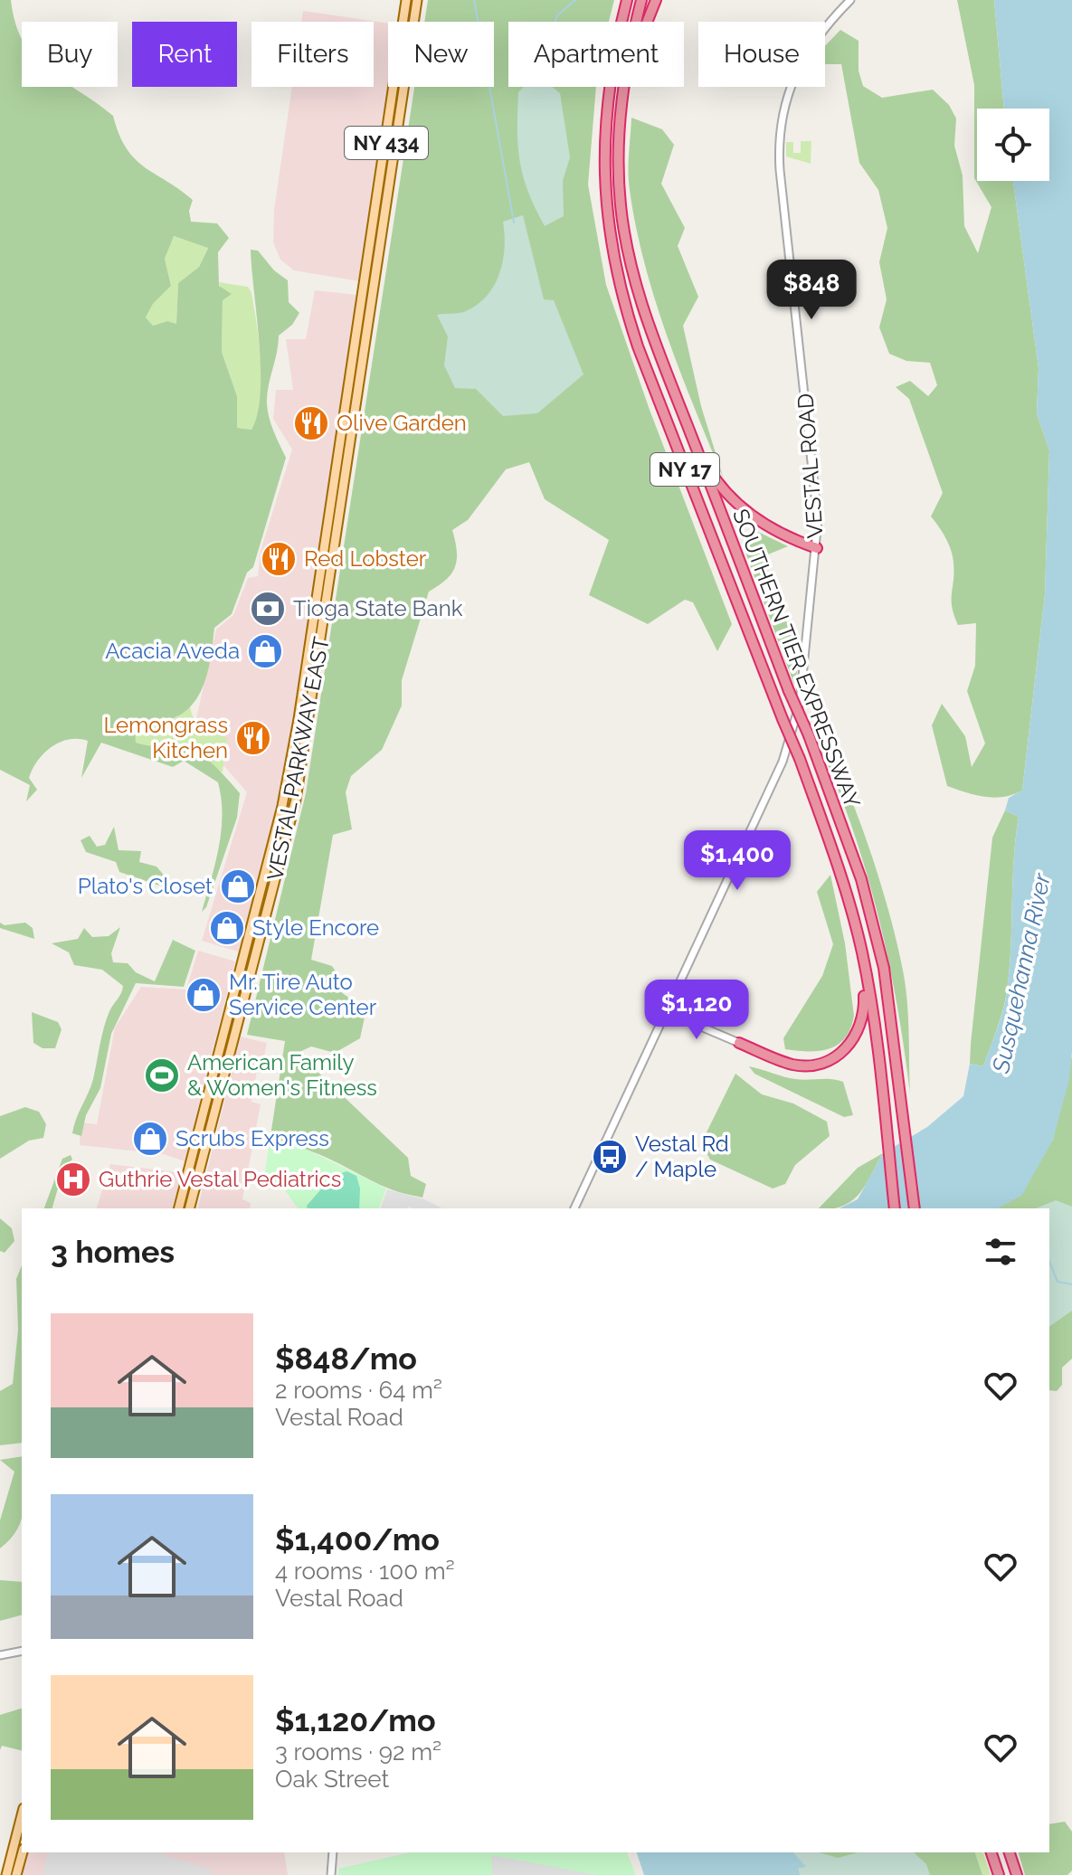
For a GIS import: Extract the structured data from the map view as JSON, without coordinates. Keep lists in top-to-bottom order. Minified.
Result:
{"streets":{"highway":["NY 17","SOUTHERN TIER EXPRESSWAY"],"main road":["NY 434","VESTAL PARKWAY EAST"],"street":["VESTAL ROAD"]},"water":["Susquehanna River"],"places":{"restaurant":["Olive Garden","Red Lobster","Lemongrass Kitchen"],"bank":["Tioga State Bank"],"shop":["Acacia Aveda","Plato's Closet","Style Encore","Mr. Tire Auto Service Center","Scrubs Express"],"sports":["American Family & Women's Fitness"],"bus stop":["Vestal Rd / Maple"],"hospital":["Guthrie Vestal Pediatrics"]},"page":{"chip":["Buy","Rent","Filters","New","Apartment","House"],"price":["$848","$1,400","$1,120"],"heading":"3 homes","list":[{"name":"$848/mo","note":"2 rooms · 64 m² · Vestal Road"},{"name":"$1,400/mo","note":"4 rooms · 100 m² · Vestal Road"},{"name":"$1,120/mo","note":"3 rooms · 92 m² · Oak Street"}]}}
